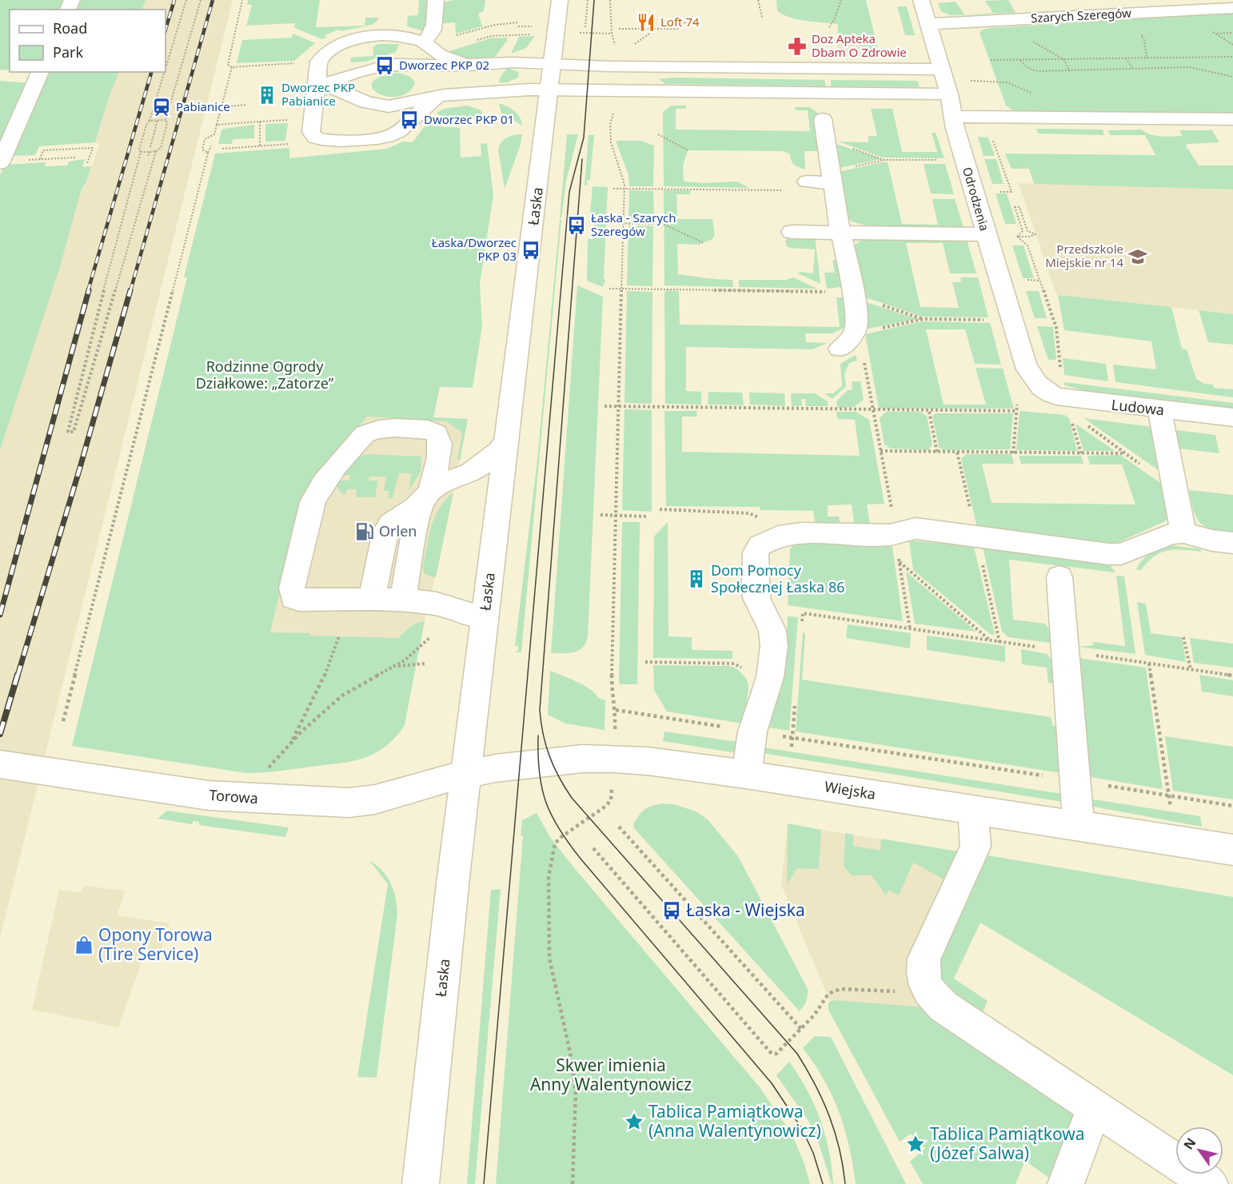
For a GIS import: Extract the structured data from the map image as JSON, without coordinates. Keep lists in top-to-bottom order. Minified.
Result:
{"streets":{"street":["Szarych Szeregów","Odrodzenia","Łaska","Ludowa","Wiejska","Torowa"]},"crossings":[["Szarych Szeregów","Odrodzenia"],["Odrodzenia","Ludowa"],["Łaska","Wiejska"],["Łaska","Torowa"],["Wiejska","Torowa"]],"parks":["Rodzinne Ogrody Działkowe: „Zatorze”","Skwer imienia Anny Walentynowicz"],"places":{"restaurant":["Loft 74"],"pharmacy":["Doz Apteka Dbam O Zdrowie"],"bus stop":["Dworzec PKP 02","Dworzec PKP 01","Łaska - Szarych Szeregów","Łaska/Dworzec PKP 03","Łaska - Wiejska"],"building":["Dworzec PKP Pabianice","Dom Pomocy Społecznej Łaska 86"],"station":["Pabianice"],"school or university":["Przedszkole Miejskie nr 14"],"fuel station":["Orlen"],"shop":["Opony Torowa (Tire Service)"],"place":["Tablica Pamiątkowa (Anna Walentynowicz)","Tablica Pamiątkowa (Józef Salwa)"]},"legend":["Road","Park"],"north":"top left"}
